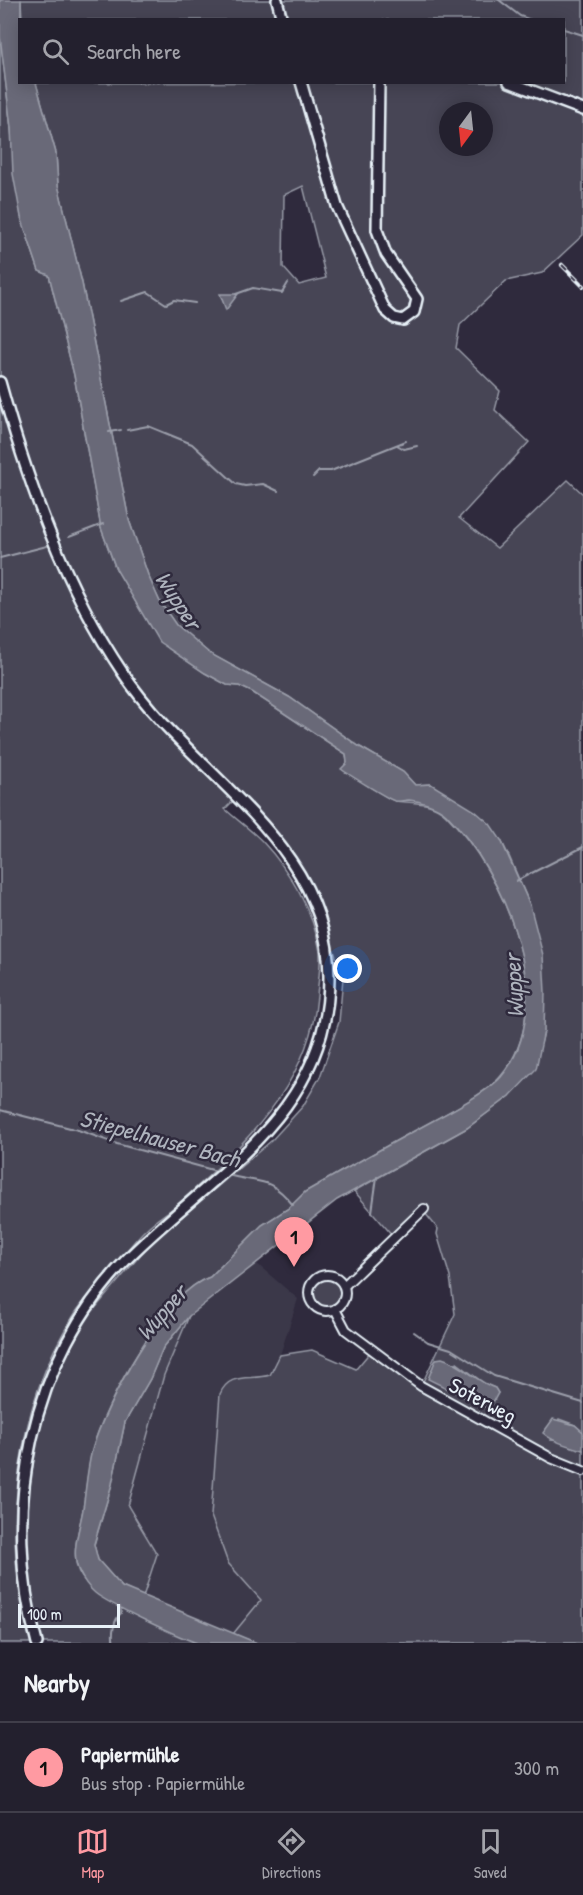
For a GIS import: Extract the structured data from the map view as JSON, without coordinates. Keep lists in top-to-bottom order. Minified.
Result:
{"streets":{"street":["Soterweg"]},"water":["Wupper","Stiepelhauser Bach"],"scale_bar":"100 m","north":"bottom","page":{"search":"Search here","pins":"1","scale":"100 m","heading":"Nearby","list":[{"mark":"1","name":"Papiermühle","note":"Bus stop · Papiermühle","value":"300 m"}],"nav":["Map","Directions","Saved"]}}
